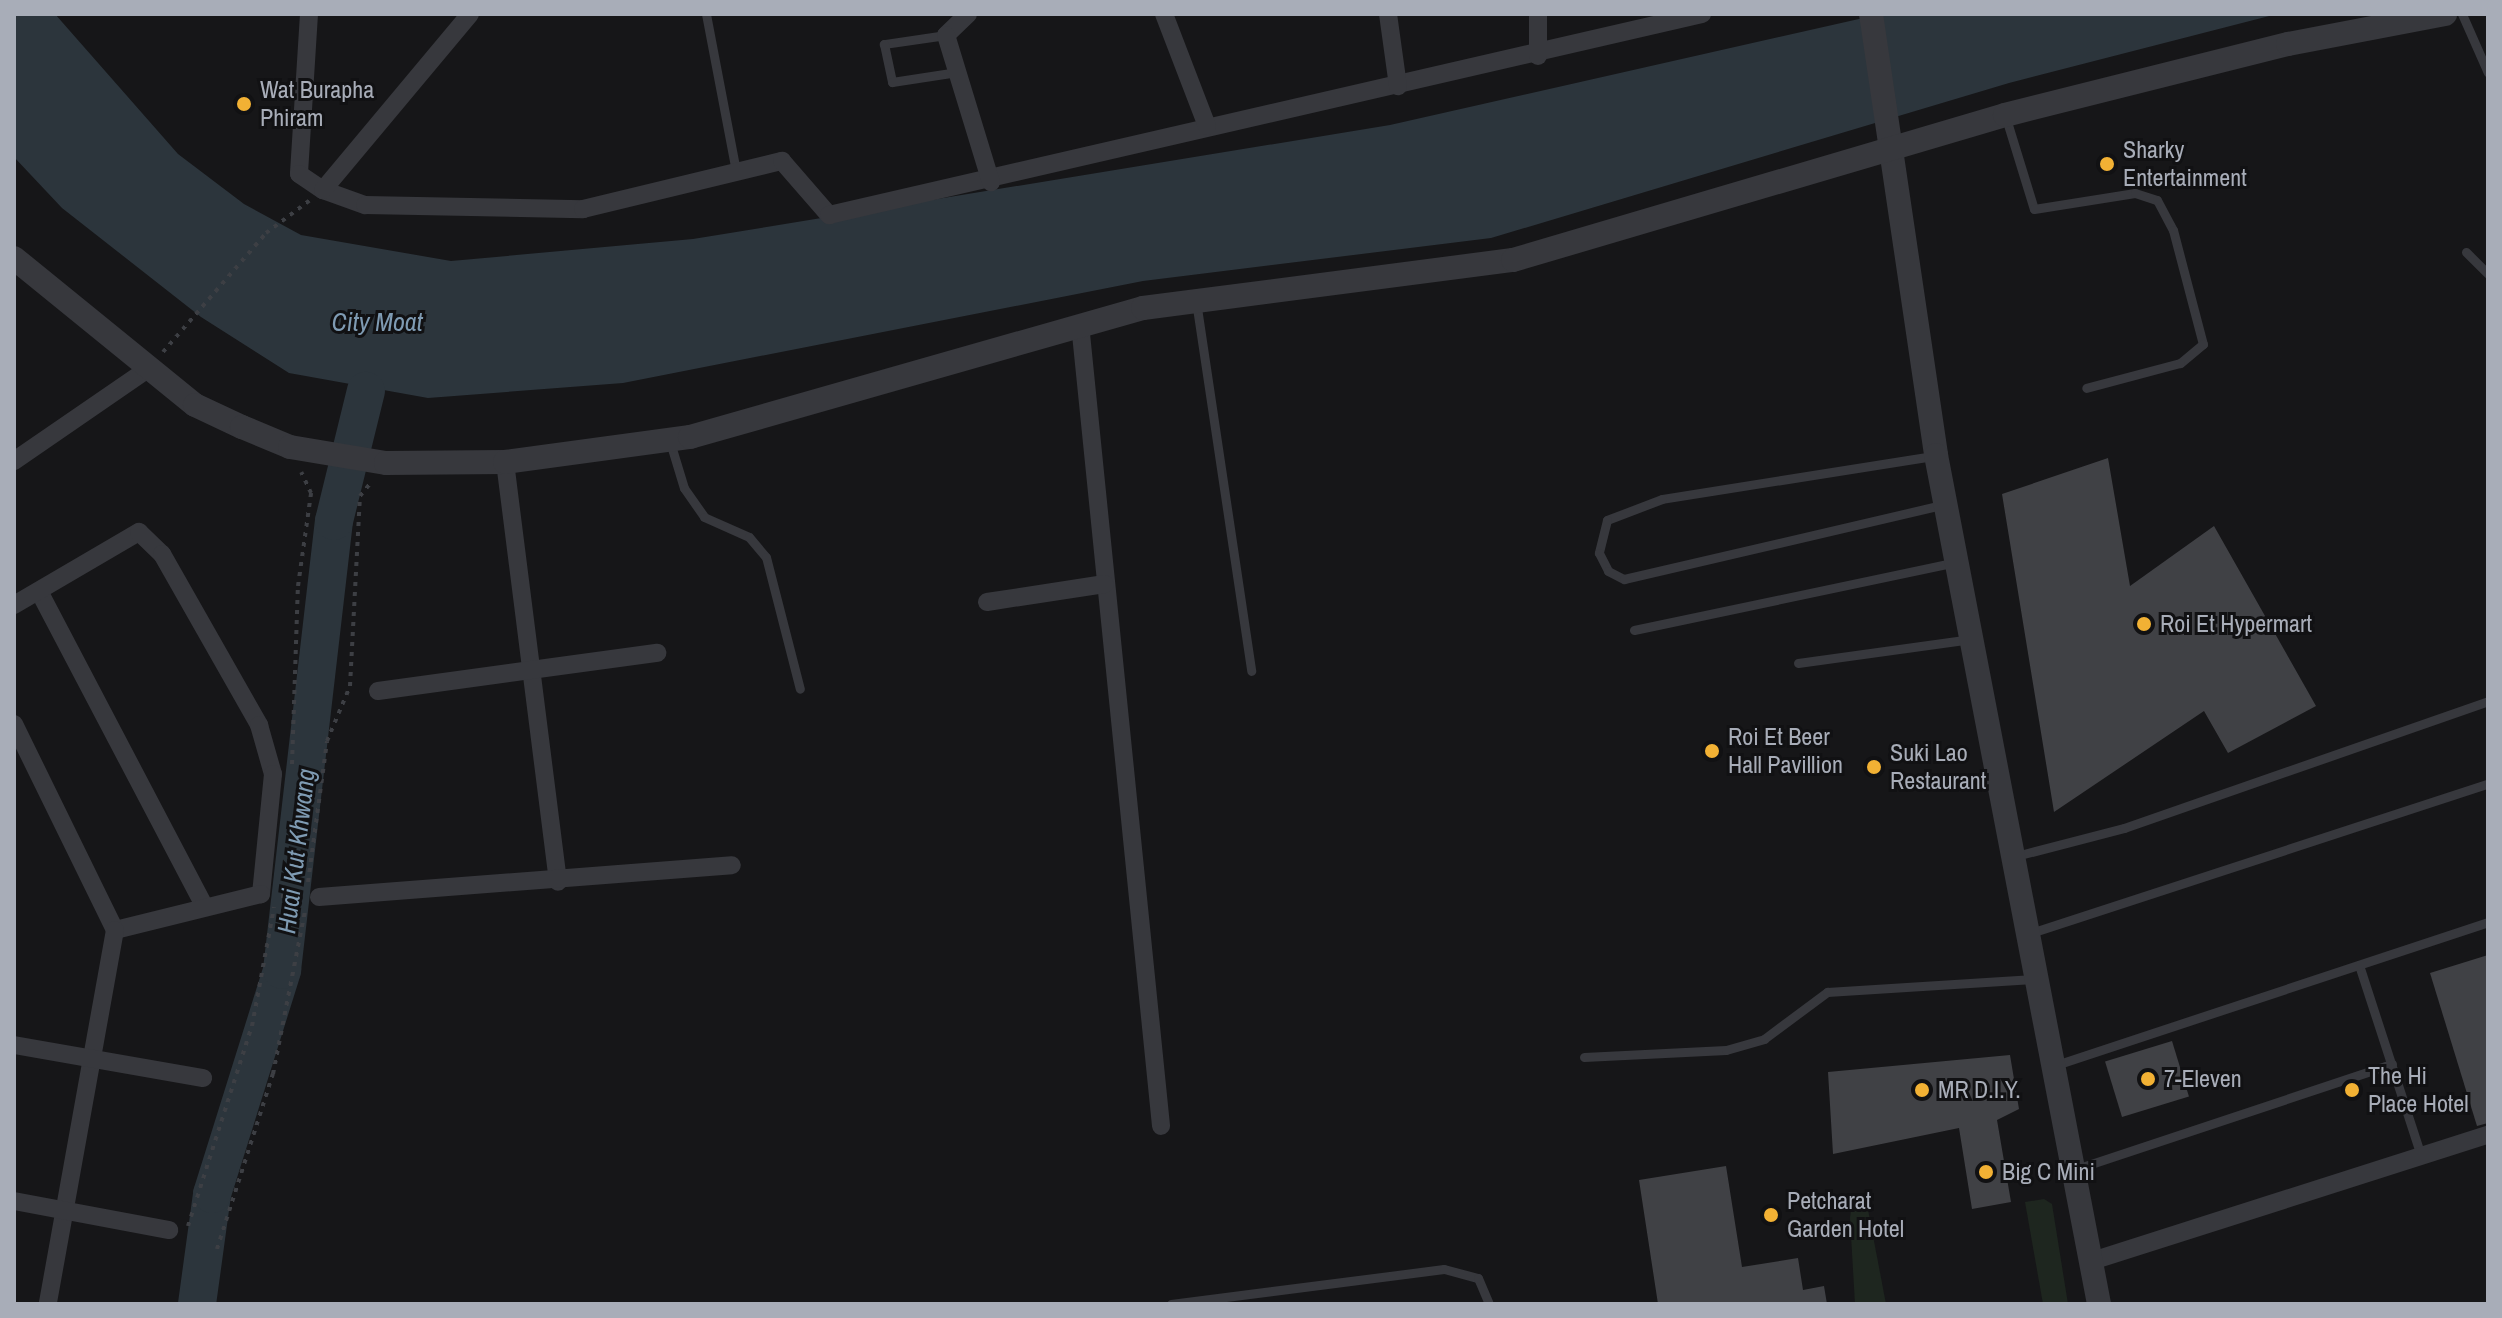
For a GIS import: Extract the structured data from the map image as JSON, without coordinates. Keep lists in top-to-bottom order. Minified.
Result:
{"water":["City Moat","Huai Kut Khwang"],"places":["Wat Burapha Phiram","Sharky Entertainment","Roi Et Hypermart","Roi Et Beer Hall Pavillion","Suki Lao Restaurant","7-Eleven","MR D.I.Y.","The Hi Place Hotel","Big C Mini","Petcharat Garden Hotel"]}
